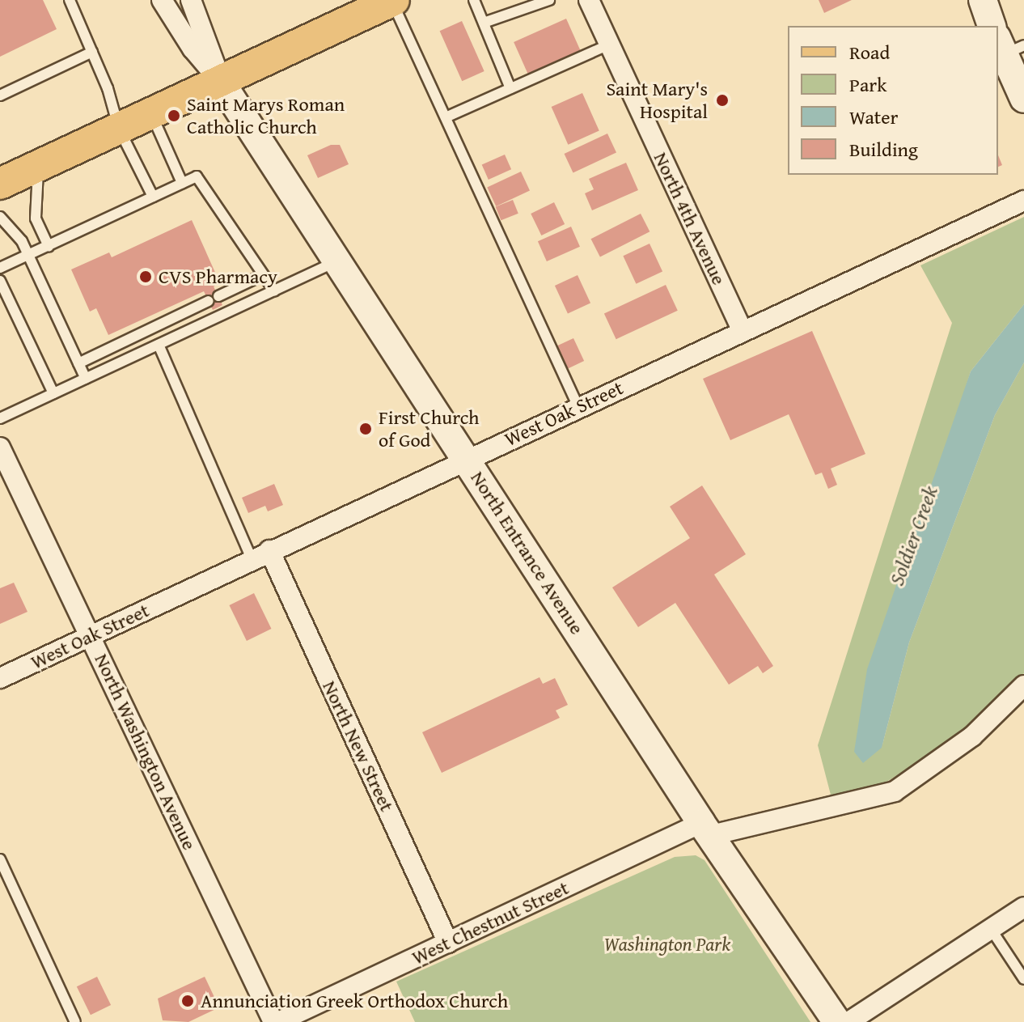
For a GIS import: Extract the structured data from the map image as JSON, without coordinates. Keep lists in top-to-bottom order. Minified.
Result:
{"streets":{"main road":["North Entrance Avenue"],"street":["North 4th Avenue","West Oak Street","North New Street","North Washington Avenue","West Chestnut Street"]},"crossings":[["North 4th Avenue","West Oak Street"],["West Oak Street","North Entrance Avenue"],["West Oak Street","North New Street"],["West Oak Street","North Washington Avenue"],["North Entrance Avenue","West Chestnut Street"],["North New Street","West Chestnut Street"],["North Washington Avenue","West Chestnut Street"]],"water":["Soldier Creek"],"parks":["Washington Park"],"places":["Saint Mary's Hospital","Saint Marys Roman Catholic Church","CVS Pharmacy","First Church of God","Annunciation Greek Orthodox Church"],"legend":["Road","Park","Water","Building"]}
